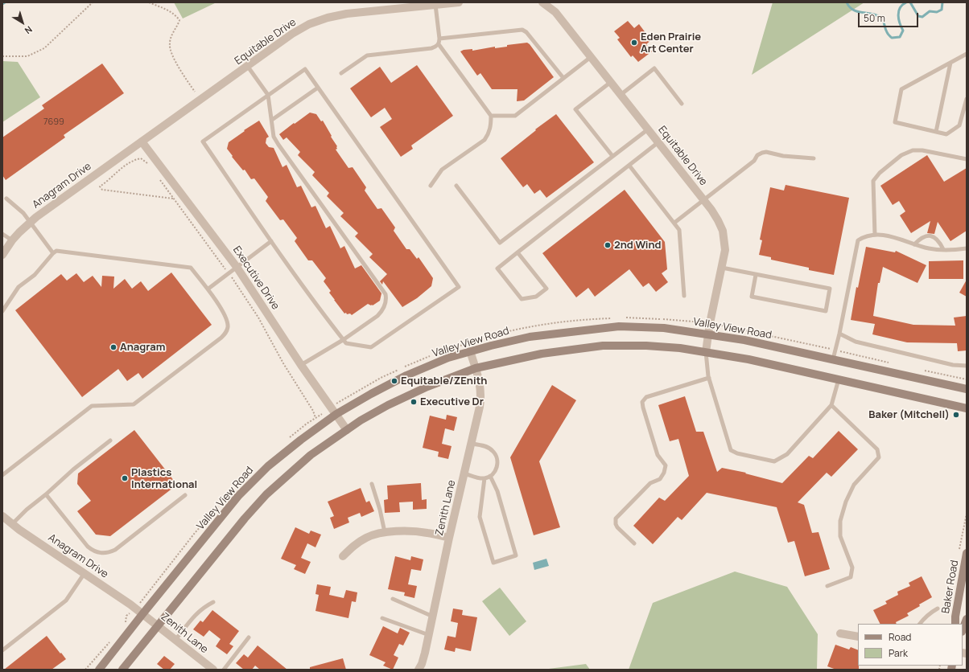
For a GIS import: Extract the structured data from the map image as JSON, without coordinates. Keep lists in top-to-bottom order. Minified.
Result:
{"streets":{"main road":["Valley View Road","Baker Road"],"street":["Equitable Drive","Anagram Drive","Executive Drive","Zenith Lane"]},"crossings":[["Equitable Drive","Anagram Drive"],["Equitable Drive","Executive Drive"],["Equitable Drive","Valley View Road"],["Anagram Drive","Executive Drive"],["Anagram Drive","Valley View Road"],["Anagram Drive","Zenith Lane"],["Executive Drive","Valley View Road"],["Valley View Road","Zenith Lane"]],"places":["Eden Prairie Art Center","2nd Wind","Anagram","Equitable/ZEnith","Executive Dr","Baker (Mitchell)","Plastics International"],"house_numbers":["7699"],"legend":["Road","Park"],"scale_bar":"50 m","north":"bottom right"}
